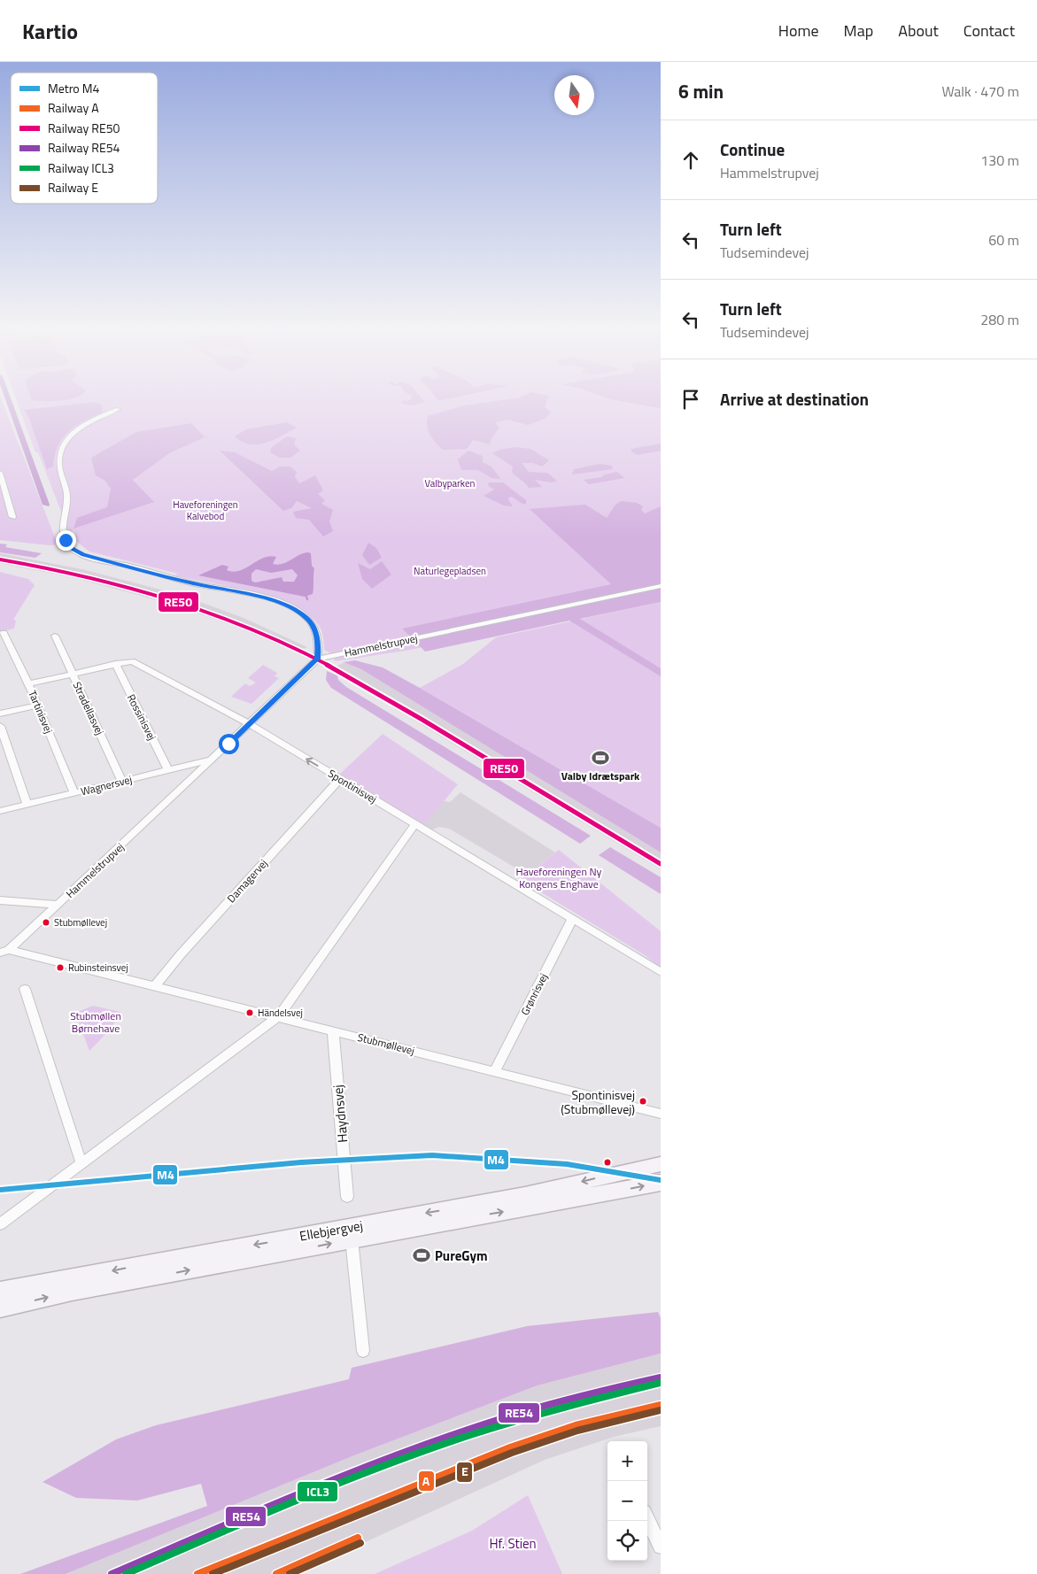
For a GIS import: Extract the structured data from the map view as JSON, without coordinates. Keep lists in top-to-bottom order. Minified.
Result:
{"streets":{"main road":["Ellebjergvej"],"street":["Hammelstrupvej","Stradellasvej","Tartinisvej","Rossinisvej","Wagnersvej","Spontinisvej","Damagervej","Grønrisvej","Stubmøllevej","Haydnsvej"]},"crossings":[["Hammelstrupvej","Wagnersvej"],["Hammelstrupvej","Spontinisvej"],["Hammelstrupvej","Stubmøllevej"],["Stradellasvej","Wagnersvej"],["Stradellasvej","Spontinisvej"],["Tartinisvej","Wagnersvej"],["Tartinisvej","Spontinisvej"],["Rossinisvej","Wagnersvej"],["Rossinisvej","Spontinisvej"],["Spontinisvej","Damagervej"],["Spontinisvej","Grønrisvej"],["Damagervej","Stubmøllevej"],["Grønrisvej","Stubmøllevej"],["Stubmøllevej","Haydnsvej"]],"parks":["Valbyparken","Haveforeningen Kalvebod","Naturlegepladsen","Haveforeningen Ny Kongens Enghave","Stubmøllen Børnehave","Hf. Stien"],"places":{"sports":["Valby Idrætspark","PureGym"],"other":["Stubmøllevej","Rubinsteinsvej","Händelsvej","Spontinisvej (Stubmøllevej)"]},"lines":["rail line RE50","metro line M4","rail line RE54","rail line ICL3","rail line A","rail line E"],"legend":["Metro M4","Railway A","Railway RE50","Railway RE54","Railway ICL3","Railway E"],"north":"bottom","page":{"header":"Kartio","nav":["Home","Map","About","Contact"],"heading":["6 min","Walk · 470 m"],"list":[["Continue","Hammelstrupvej","130 m"],["Turn left","Tudsemindevej","60 m"],["Turn left","Tudsemindevej","280 m"],"Arrive at destination"],"map_buttons":["+","−"]}}
